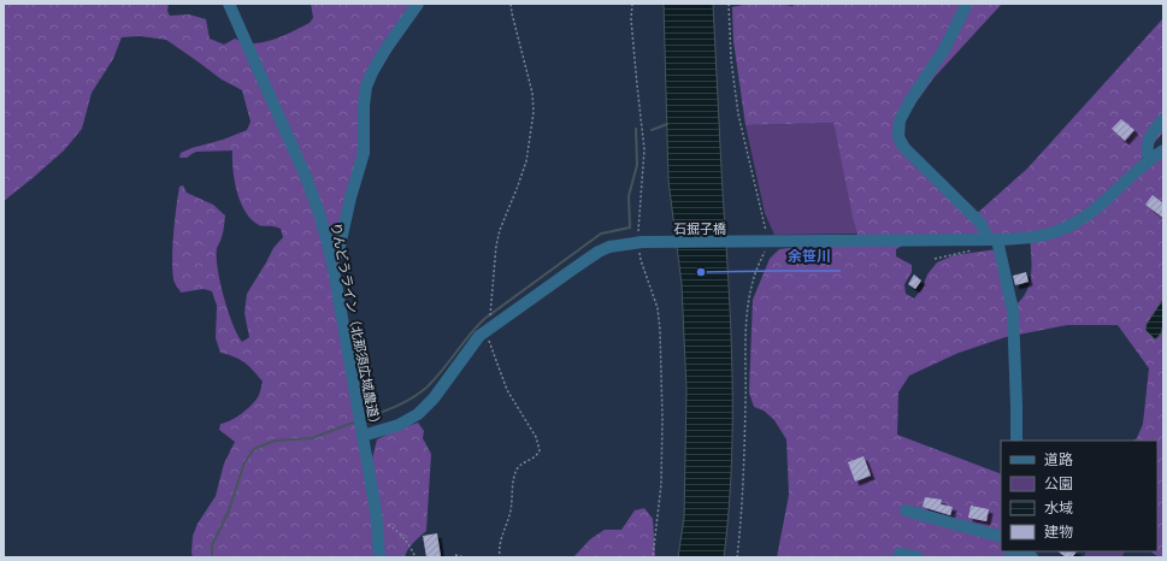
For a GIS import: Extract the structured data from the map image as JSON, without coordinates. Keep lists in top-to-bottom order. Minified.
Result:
{"streets":{"street":["石掘子橋","りんどうライン（北那須広域農道）"]},"crossings":[["石掘子橋","りんどうライン（北那須広域農道）"]],"places":["余笹川"],"legend":["道路","公園","水域","建物"]}
